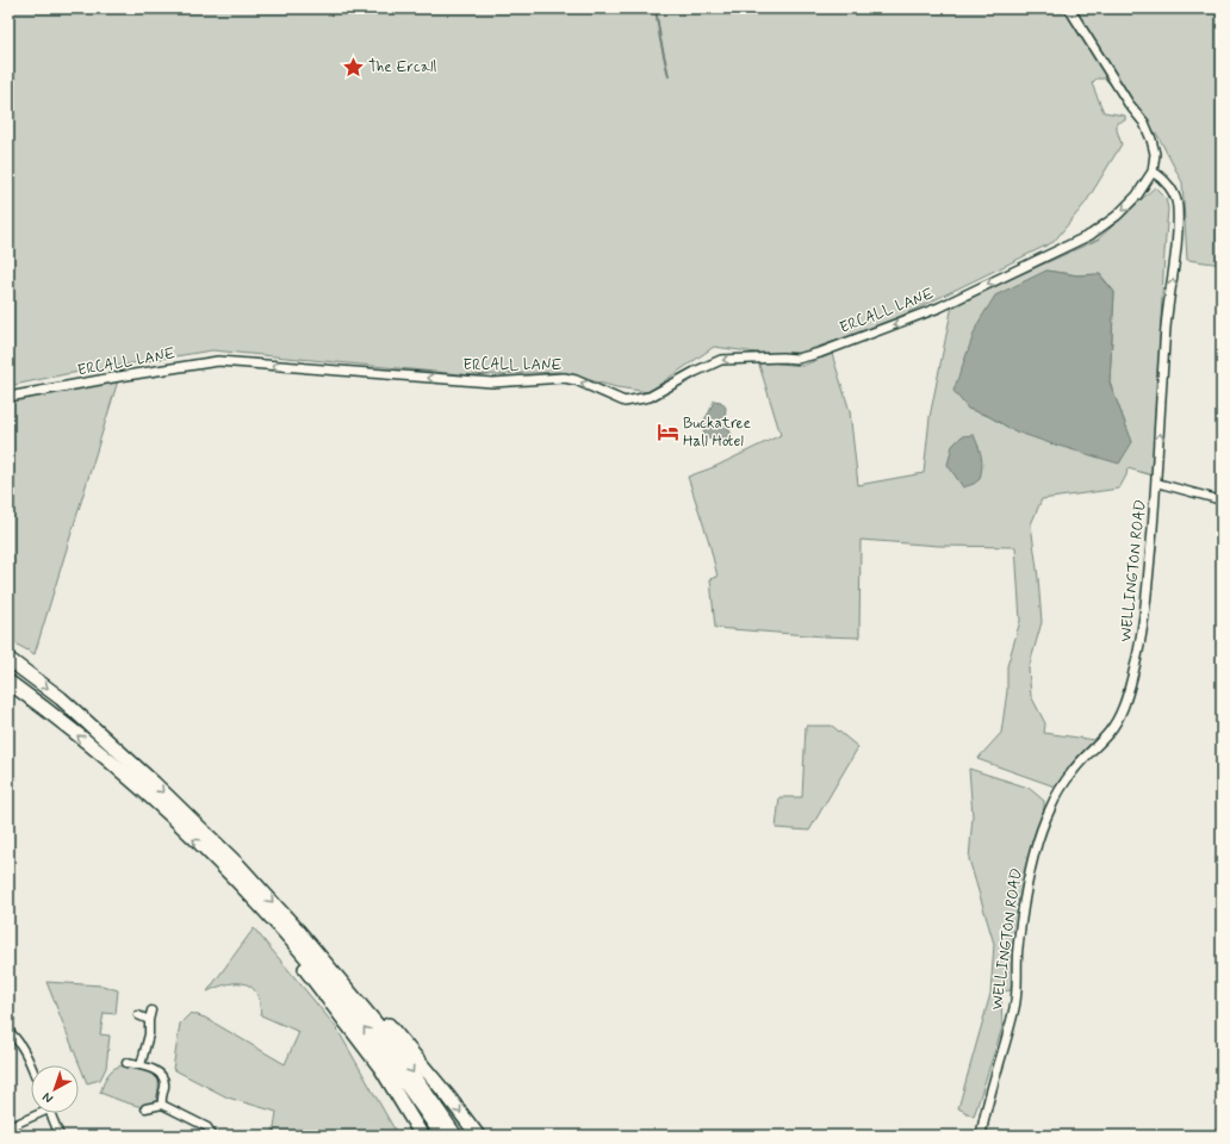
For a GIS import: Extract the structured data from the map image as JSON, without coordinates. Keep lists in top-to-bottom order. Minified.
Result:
{"streets":{"street":["ERCALL LANE","WELLINGTON ROAD"]},"crossings":[["ERCALL LANE","WELLINGTON ROAD"]],"one_way":["ERCALL LANE"],"places":{"place":["The Ercall"],"hotel":["Buckatree Hall Hotel"]},"north":"bottom left"}
